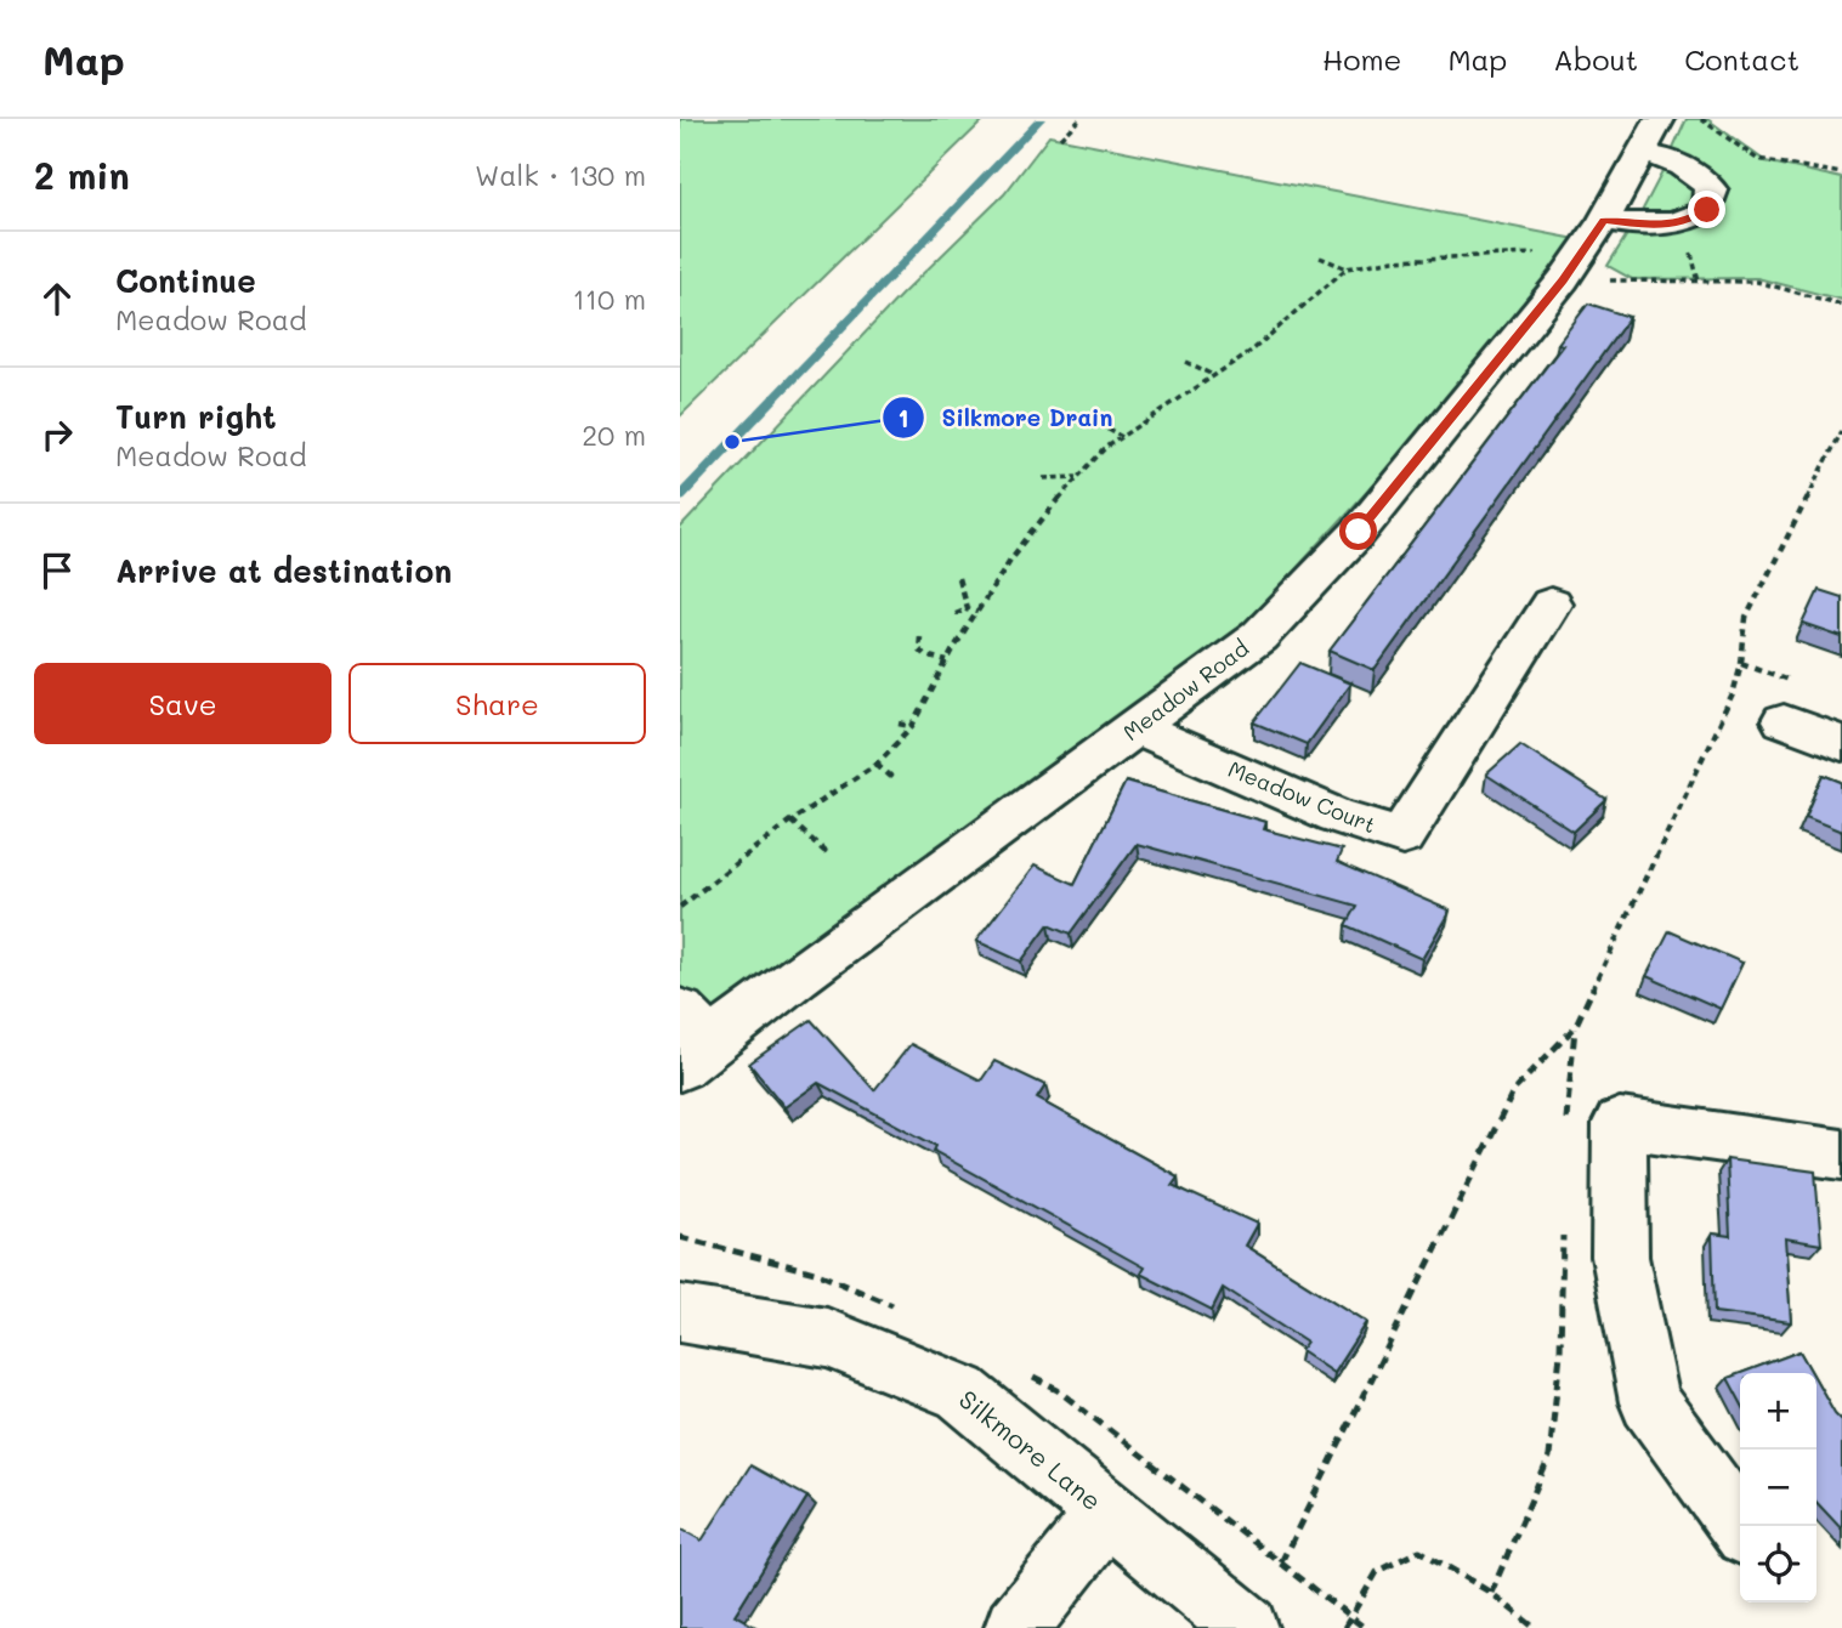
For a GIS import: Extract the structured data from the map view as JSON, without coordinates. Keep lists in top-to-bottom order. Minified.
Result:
{"streets":{"street":["Meadow Road","Meadow Court","Silkmore Lane"]},"crossings":[["Meadow Road","Meadow Court"]],"places":["Silkmore Drain"],"page":{"header":"Map","nav":["Home","Map","About","Contact"],"heading":["2 min","Walk · 130 m"],"list":[["Continue","Meadow Road","110 m"],["Turn right","Meadow Road","20 m"],"Arrive at destination"],"buttons":["Save","Share"],"map_buttons":["+","−"]}}
